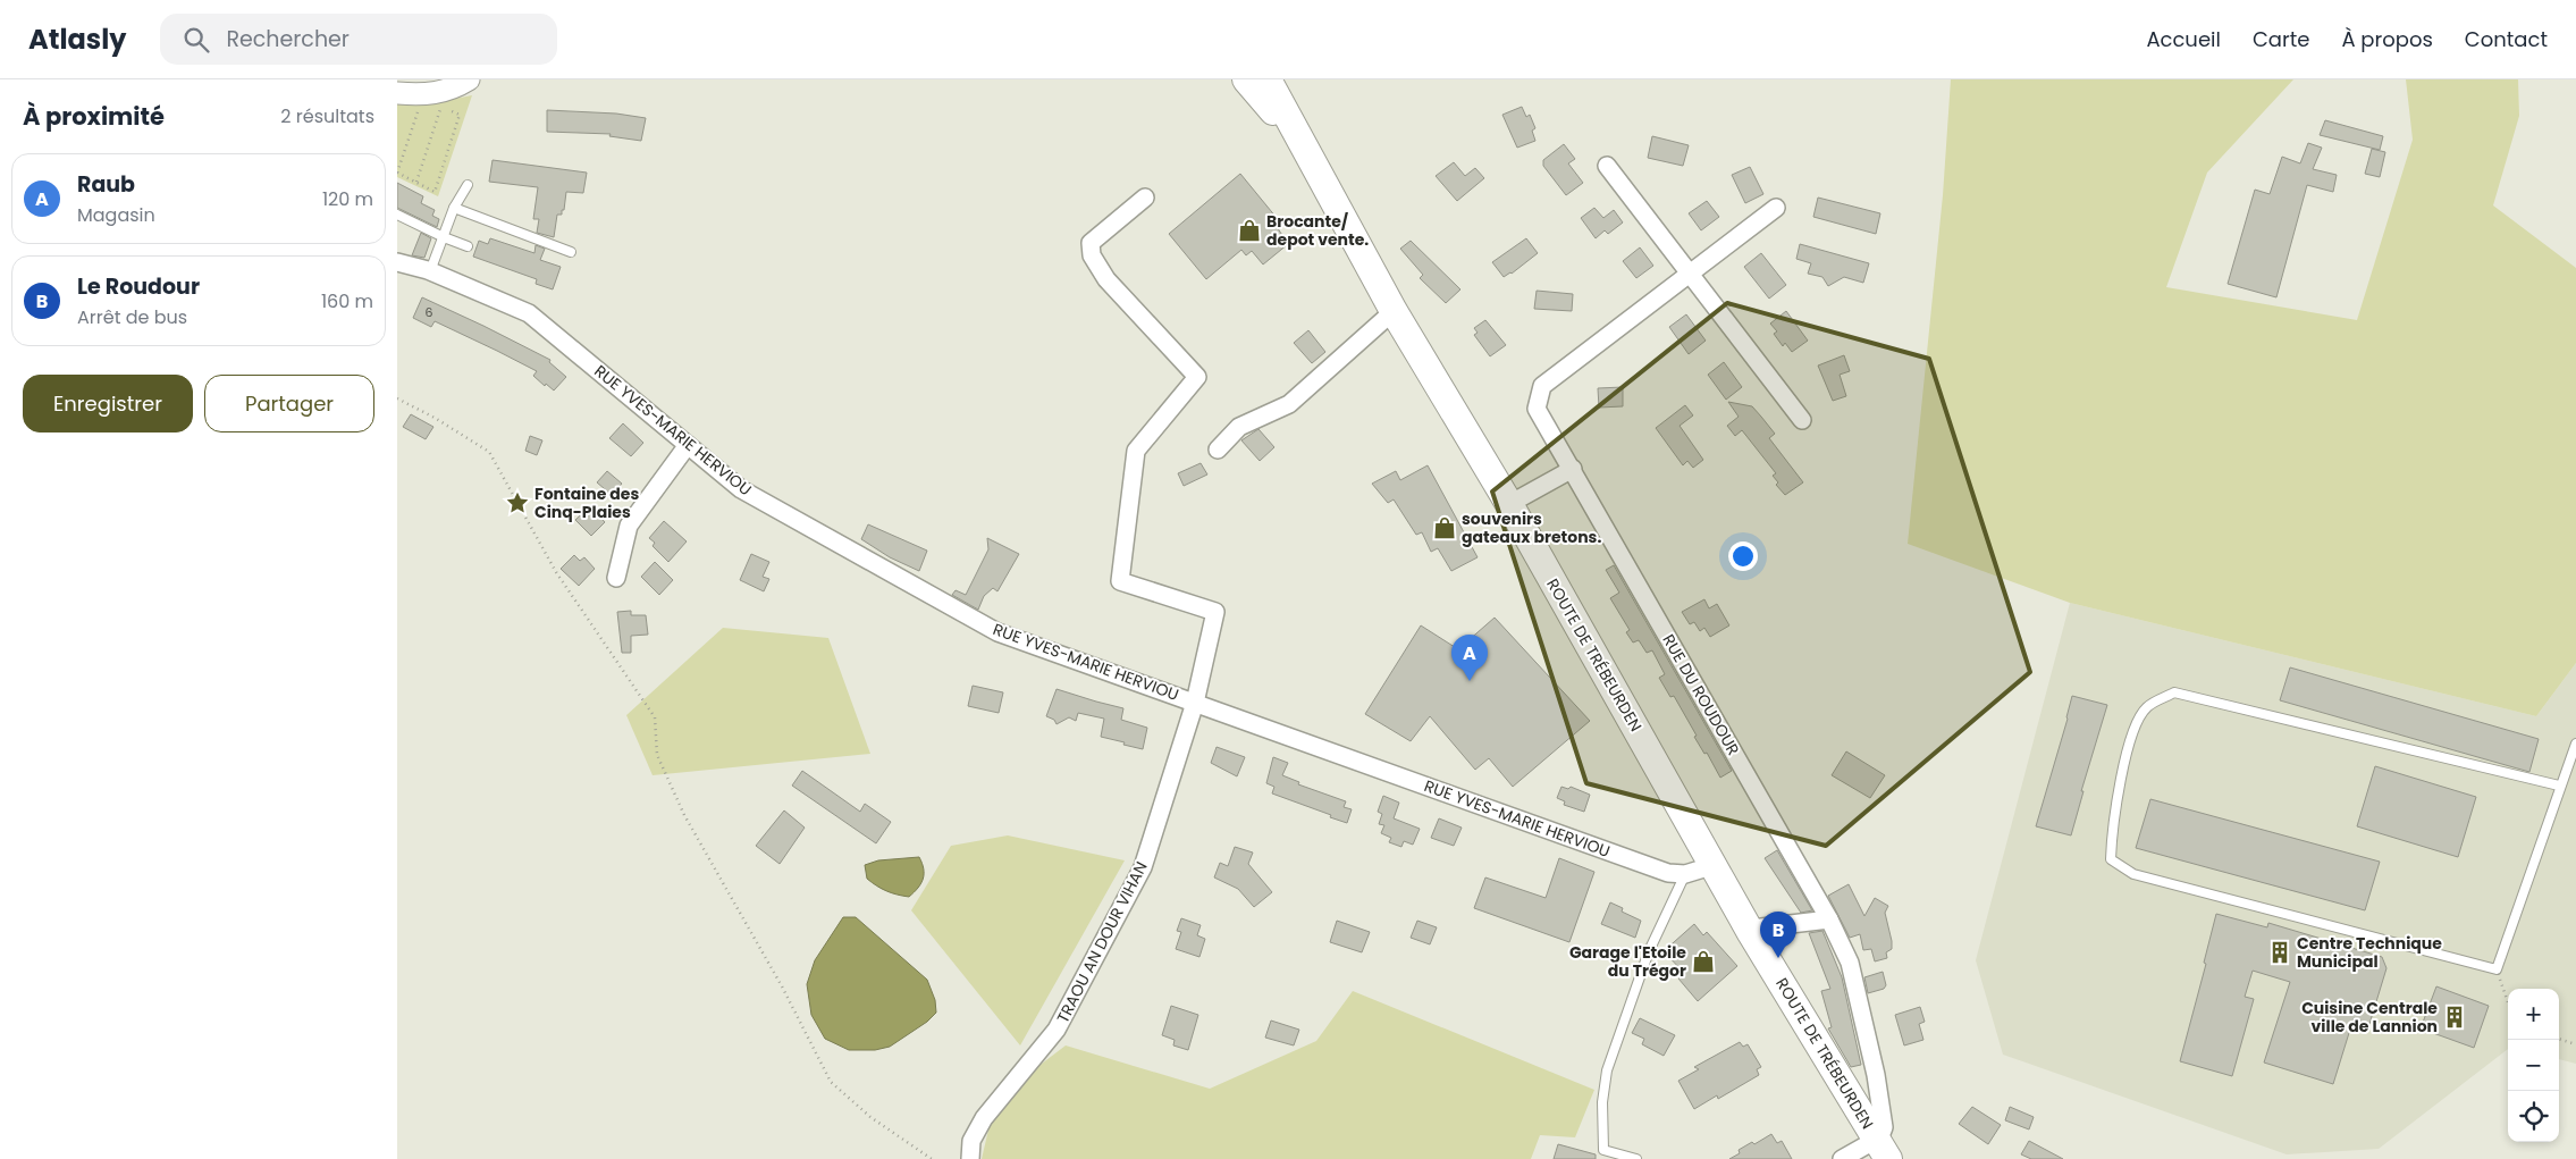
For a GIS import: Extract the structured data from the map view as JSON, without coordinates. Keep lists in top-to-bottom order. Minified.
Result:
{"streets":{"main road":["ROUTE DE TRÉBEURDEN"],"street":["RUE YVES-MARIE HERVIOU","RUE DU ROUDOUR","TRAOU AN DOUR VIHAN"]},"crossings":[["RUE YVES-MARIE HERVIOU","ROUTE DE TRÉBEURDEN"],["RUE YVES-MARIE HERVIOU","TRAOU AN DOUR VIHAN"],["ROUTE DE TRÉBEURDEN","RUE DU ROUDOUR"]],"places":{"shop":["Brocante/ depot vente.","souvenirs gateaux bretons.","Garage l'Etoile du Trégor"],"place":["Fontaine des Cinq-Plaies"],"building":["Centre Technique Municipal","Cuisine Centrale ville de Lannion"]},"house_numbers":["6"],"page":{"header":"Atlasly","search":"Rechercher","nav":["Accueil","Carte","À propos","Contact"],"heading":["À proximité","2 résultats"],"list":[{"mark":"A","name":"Raub","note":"Magasin","value":"120 m"},{"mark":"B","name":"Le Roudour","note":"Arrêt de bus","value":"160 m"}],"buttons":["Enregistrer","Partager"],"pins":["A","B"],"map_buttons":["+","−"]}}
